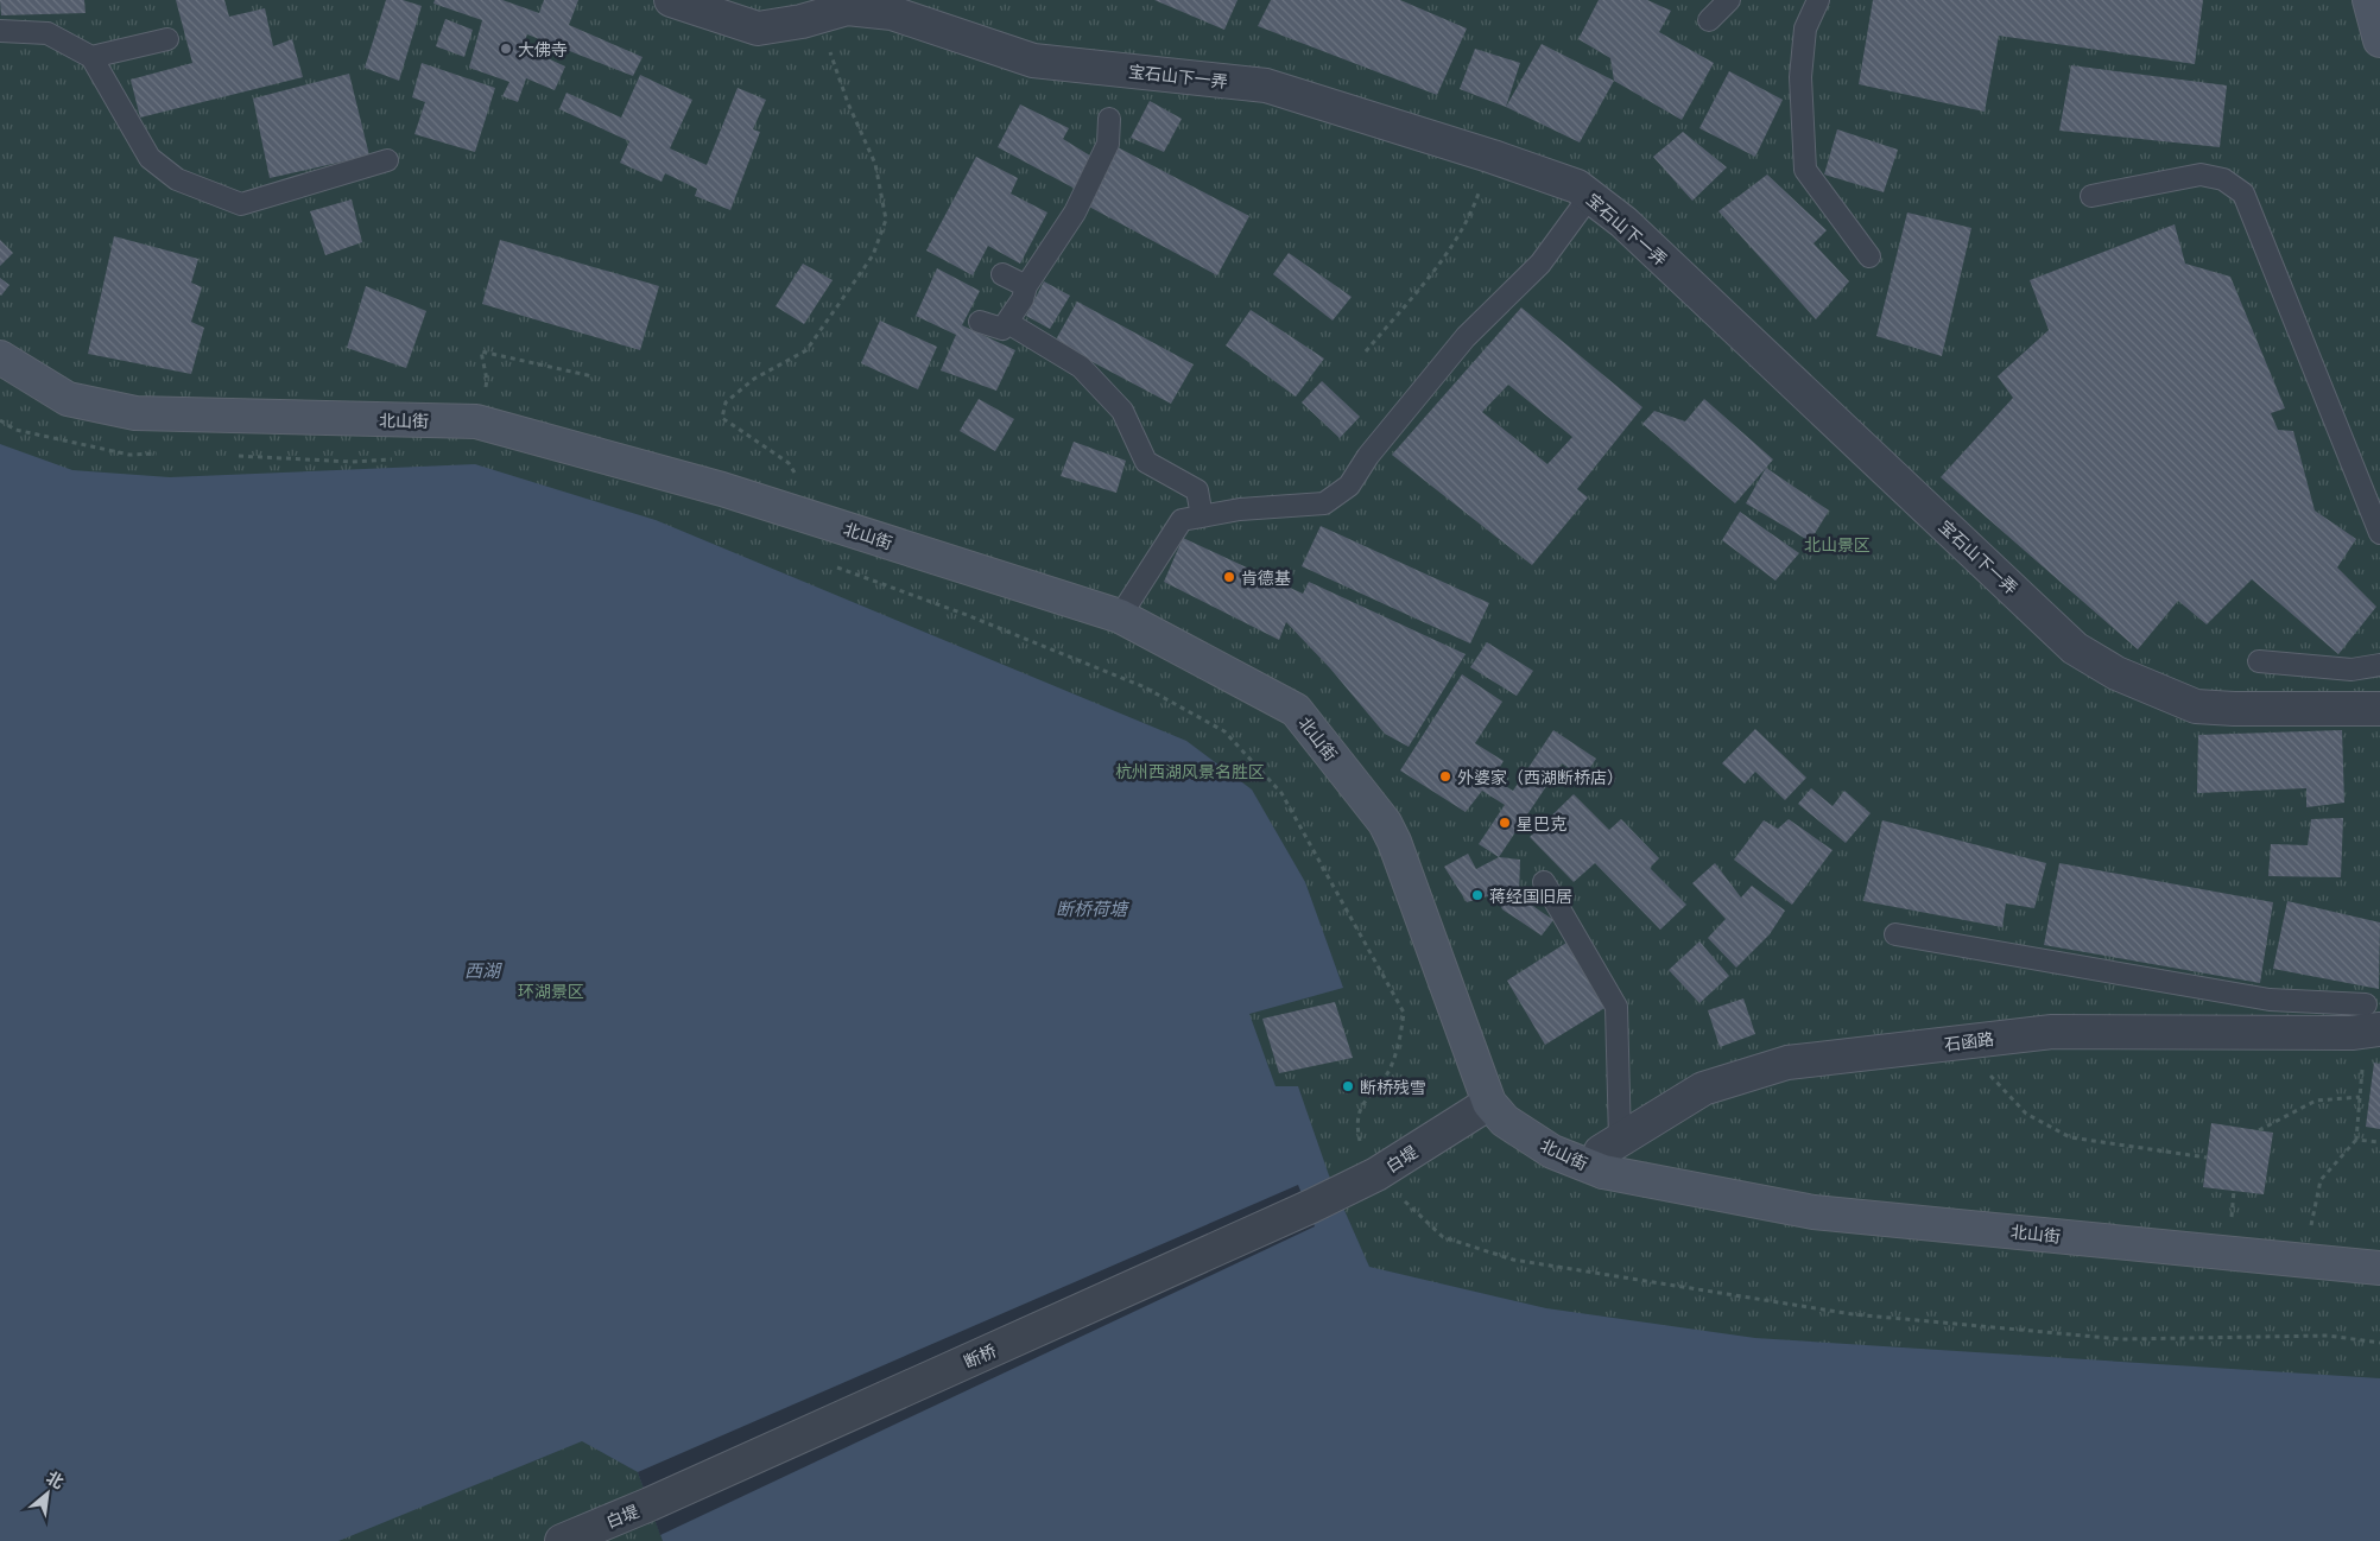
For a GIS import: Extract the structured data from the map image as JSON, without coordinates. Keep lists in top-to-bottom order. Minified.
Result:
{"streets":{"main road":["北山街"],"street":["宝石山下一弄","石函路","白堤","断桥"]},"crossings":[["北山街","石函路"],["北山街","白堤"],["白堤","断桥"]],"water":["断桥荷塘","西湖"],"parks":["北山景区","杭州西湖风景名胜区","环湖景区"],"places":["大佛寺","肯德基","外婆家（西湖断桥店）","星巴克","蒋经国旧居","断桥残雪"],"north":"top right"}
